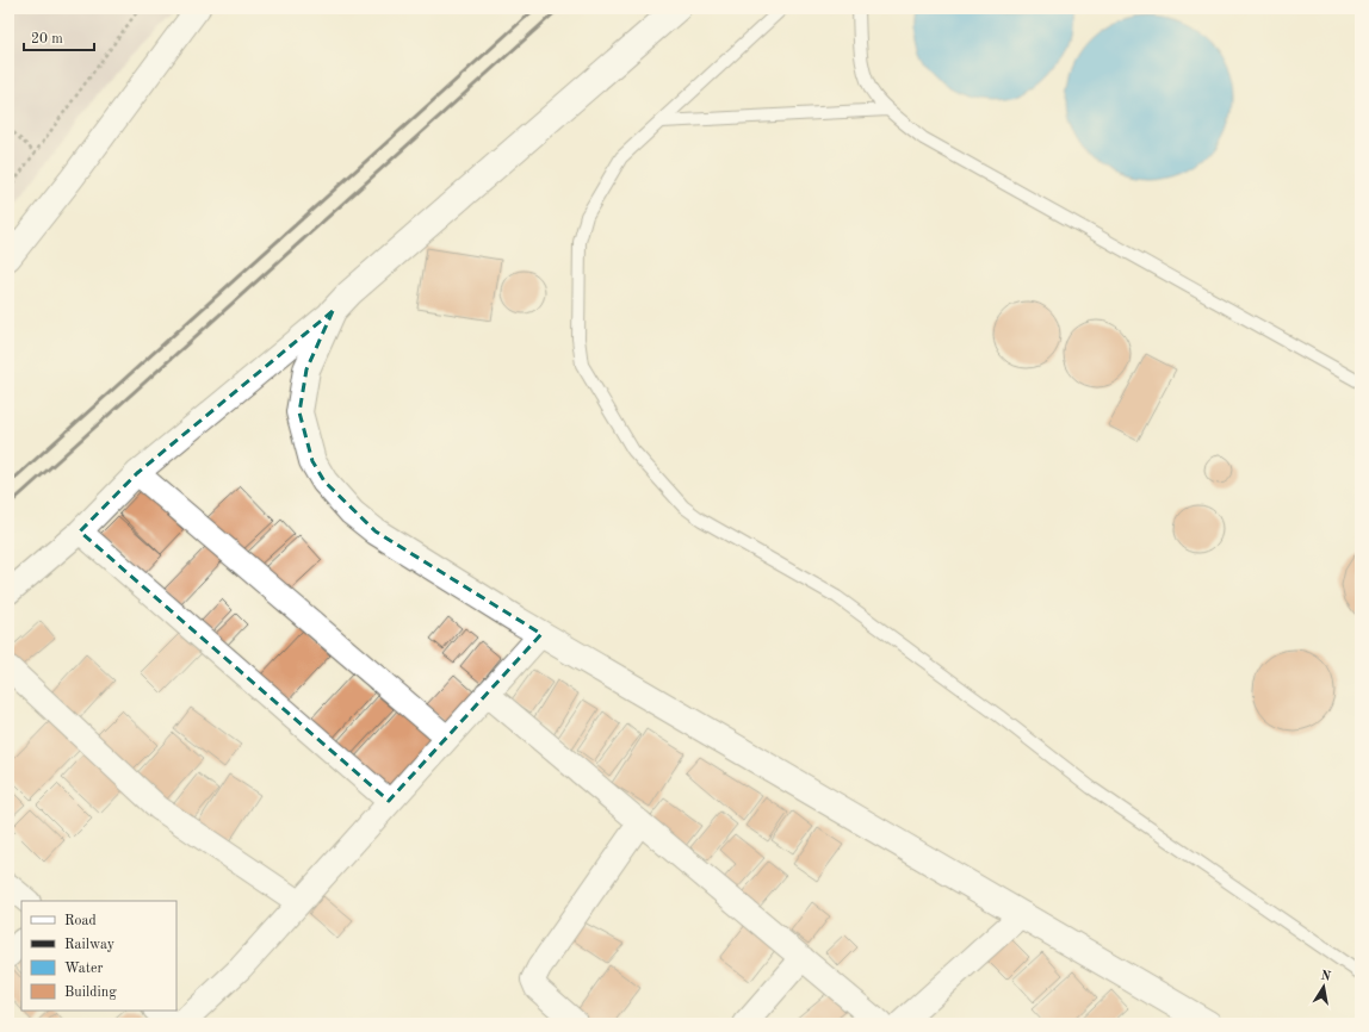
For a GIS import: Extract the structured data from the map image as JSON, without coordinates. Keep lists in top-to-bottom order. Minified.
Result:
{"legend":["Road","Railway","Water","Building"],"scale_bar":"20 m","north":"top"}
